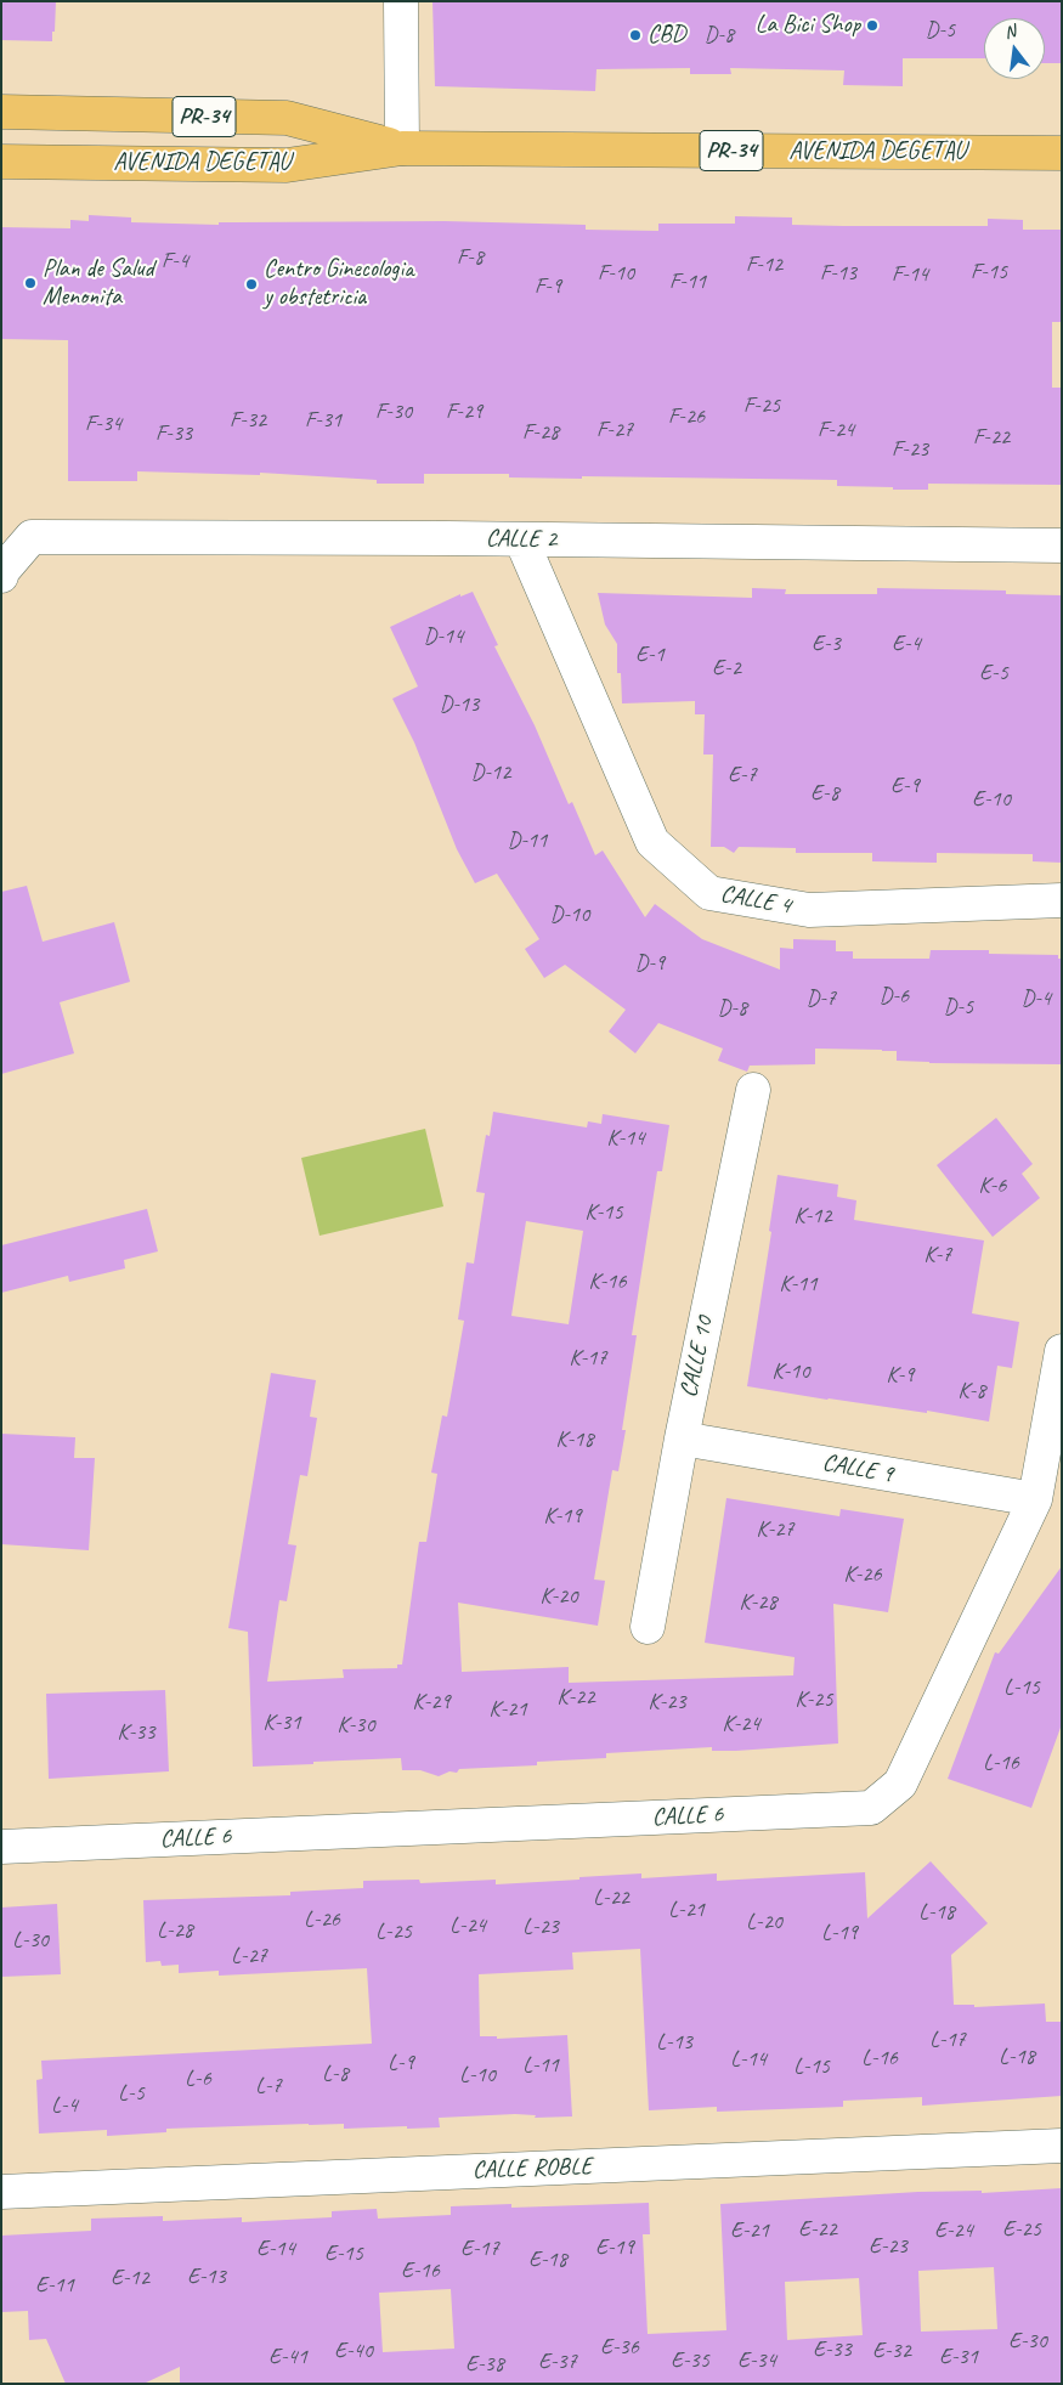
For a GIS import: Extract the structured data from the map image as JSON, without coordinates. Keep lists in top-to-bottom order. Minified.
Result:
{"streets":{"main road":["PR-34","AVENIDA DEGETAU"],"street":["CALLE 2","CALLE 4","CALLE 10","CALLE 9","CALLE 6","CALLE ROBLE"]},"crossings":[["CALLE 2","CALLE 4"],["CALLE 10","CALLE 9"],["CALLE 9","CALLE 6"]],"places":["La Bici Shop","CBD","Plan de Salud Menonita","Centro Ginecologia y obstetricia"],"house_numbers":["D-5","D-8","F-8","F-4","F-12","F-15","F-10","F-13","F-14","F-11","F-9","F-25","F-30","F-29","F-26","F-32","F-31","F-34","F-27","F-24","F-28","F-33","F-22","F-23","D-14","E-3","E-4","E-1","E-2","E-5","D-13","D-12","E-7","E-9","E-8","E-10","D-11","D-10","D-9","D-6","D-7","D-4","D-5","D-8","K-14","K-6","K-15","K-12","K-7","K-16","K-11","K-17","K-10","K-9","K-8","K-18","K-19","K-27","K-26","K-20","K-28","L-15","K-22","K-25","K-29","K-23","K-21","K-31","K-24","K-30","K-33","L-16","L-22","L-21","L-18","L-26","L-20","L-24","L-23","L-28","L-25","L-19","L-30","L-27","L-17","L-13","L-18","L-16","L-14","L-9","L-11","L-15","L-8","L-10","L-6","L-7","L-5","L-4","E-22","E-25","E-21","E-24","E-23","E-19","E-14","E-17","E-15","E-18","E-16","E-13","E-12","E-11","E-30","E-36","E-33","E-40","E-32","E-41","E-31","E-35","E-34","E-37","E-38"],"north":"top"}
